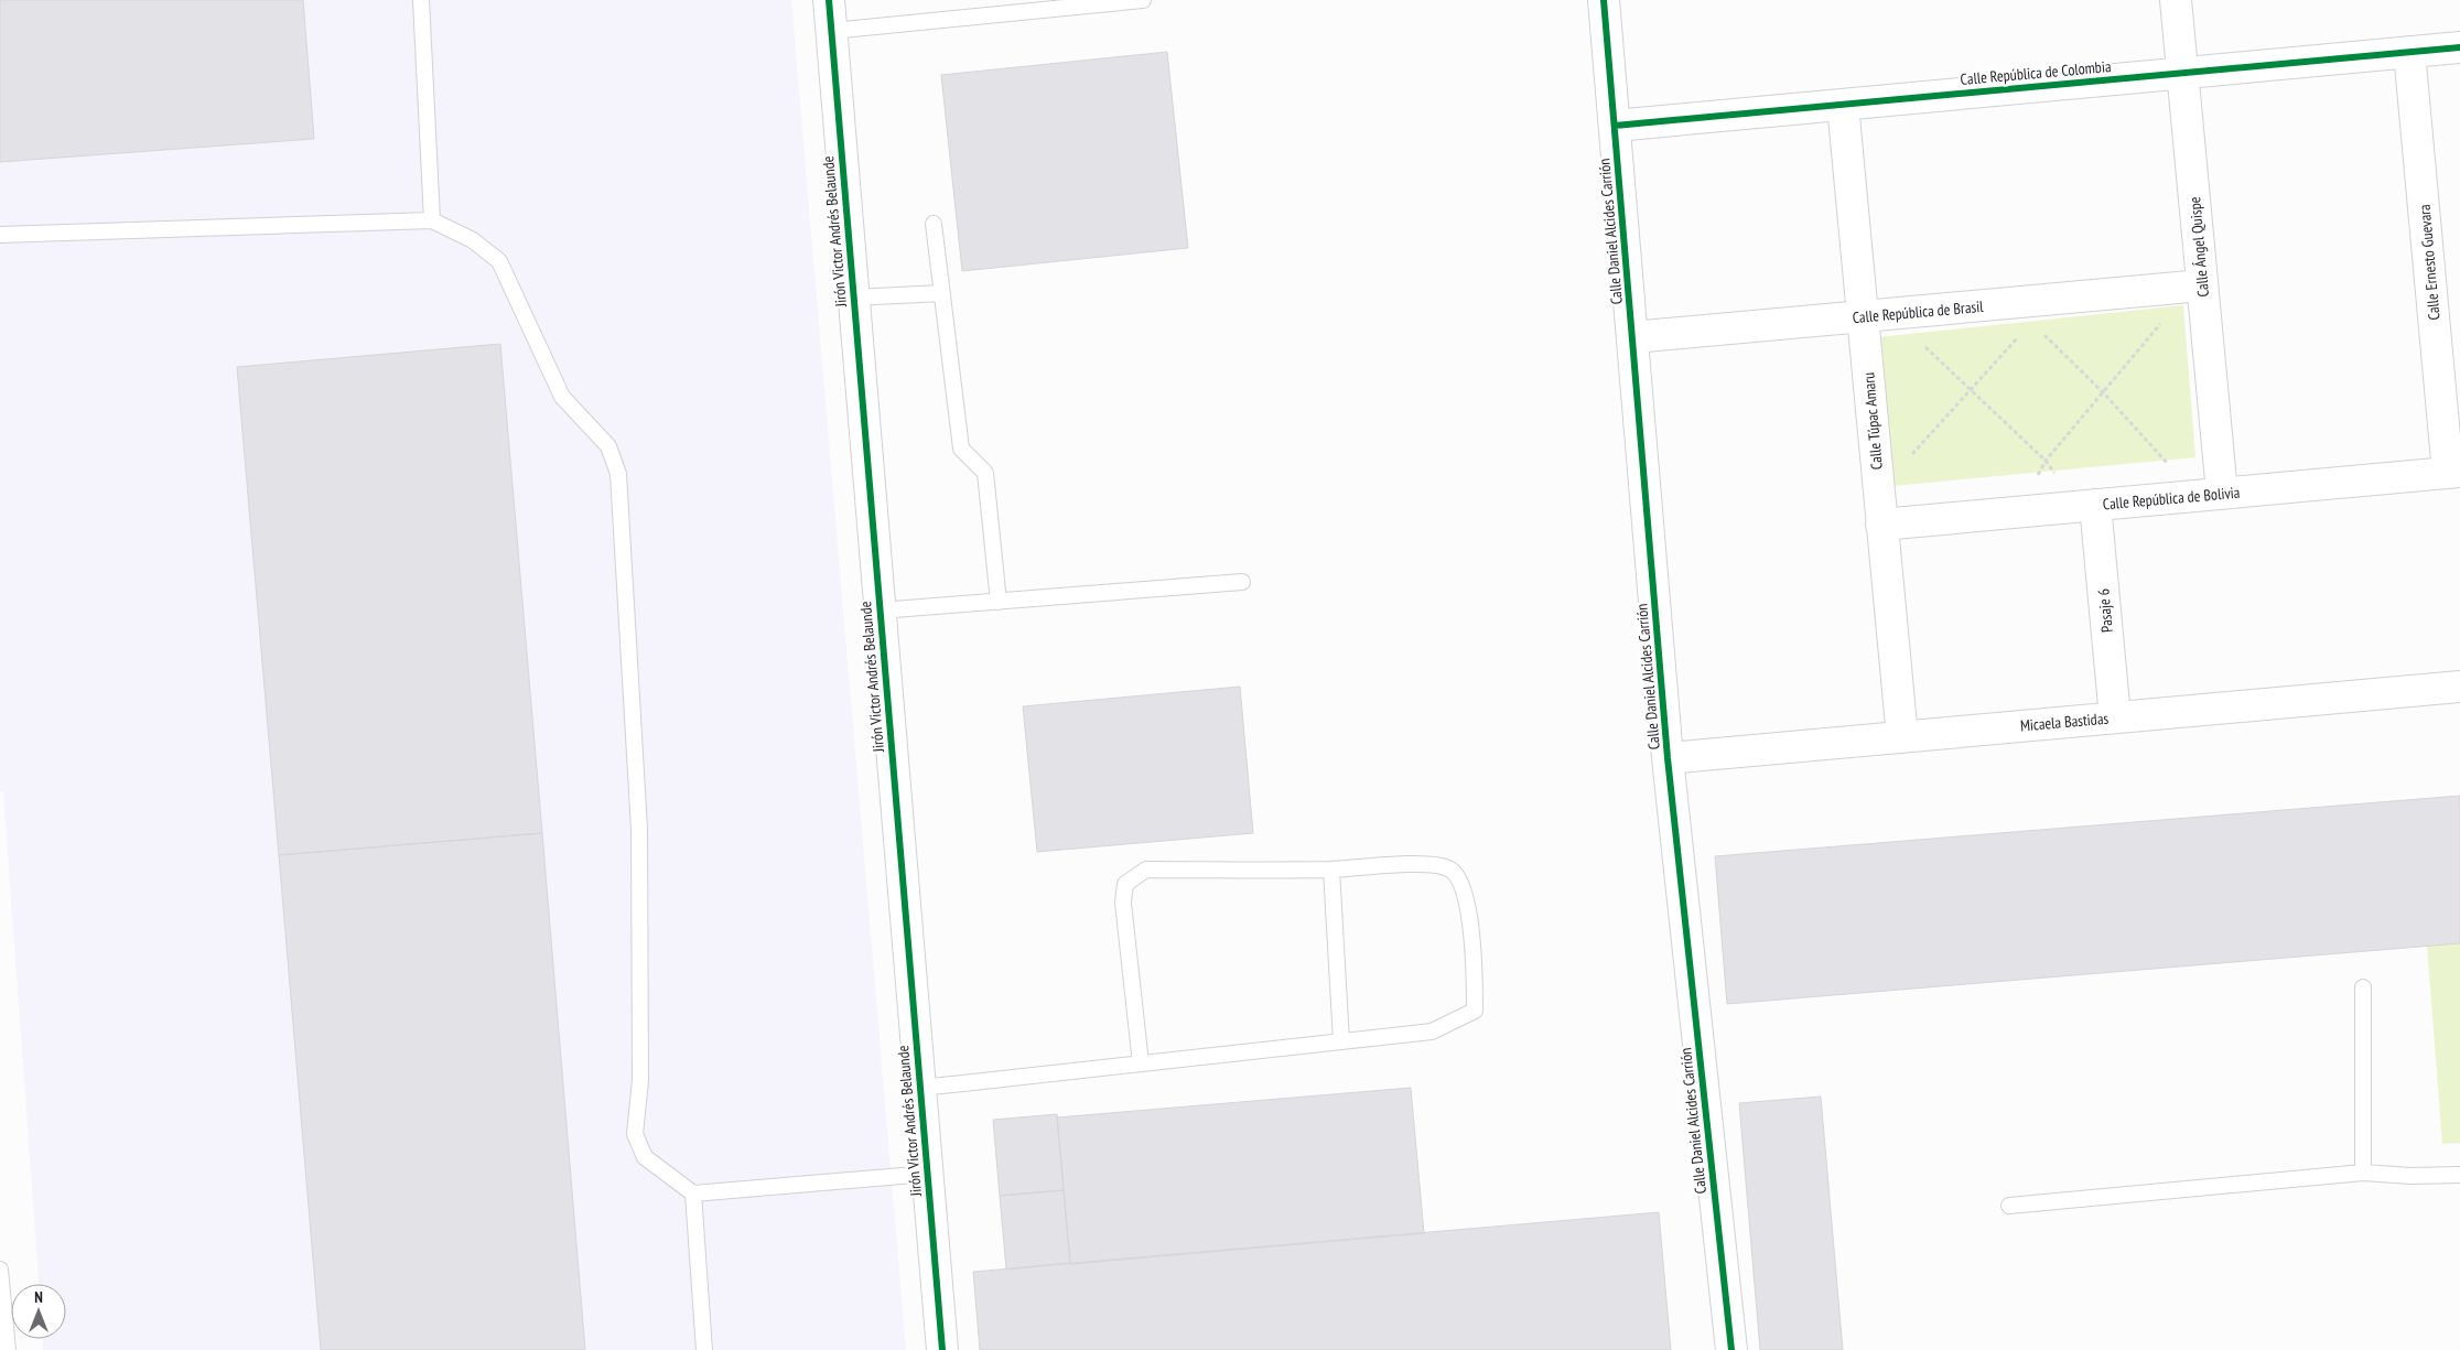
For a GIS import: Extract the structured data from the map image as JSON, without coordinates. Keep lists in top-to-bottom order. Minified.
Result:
{"streets":{"street":["Calle República de Colombia","Jirón Victor Andrés Belaunde","Calle Daniel Alcides Carrión","Calle Ángel Quispe","Calle Ernesto Guevara","Calle República de Brasil","Calle Túpac Amaru","Calle República de Bolivia","Pasaje 6","Micaela Bastidas"]},"crossings":[["Calle República de Colombia","Calle Daniel Alcides Carrión"],["Calle República de Colombia","Calle Ángel Quispe"],["Calle República de Colombia","Calle Ernesto Guevara"],["Calle República de Colombia","Calle Túpac Amaru"],["Calle Daniel Alcides Carrión","Calle República de Brasil"],["Calle Daniel Alcides Carrión","Micaela Bastidas"],["Calle Ángel Quispe","Calle República de Brasil"],["Calle Ángel Quispe","Calle República de Bolivia"],["Calle Ernesto Guevara","Calle República de Bolivia"],["Calle República de Brasil","Calle Túpac Amaru"],["Calle Túpac Amaru","Calle República de Bolivia"],["Calle Túpac Amaru","Micaela Bastidas"],["Calle República de Bolivia","Pasaje 6"],["Pasaje 6","Micaela Bastidas"]],"north":"top"}
